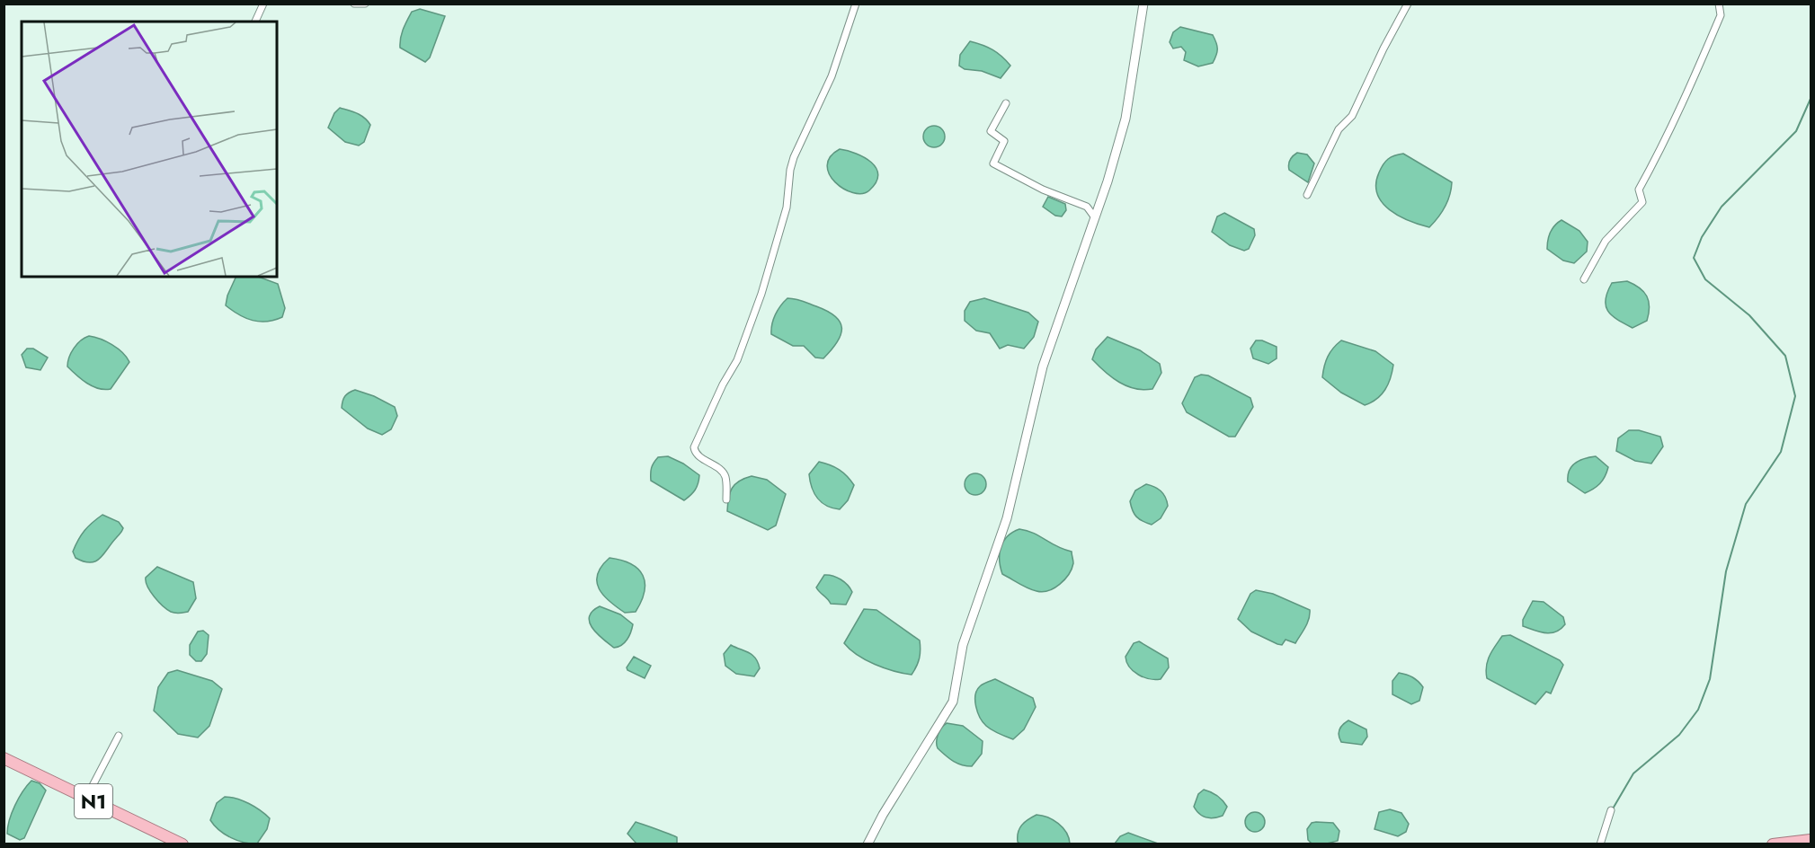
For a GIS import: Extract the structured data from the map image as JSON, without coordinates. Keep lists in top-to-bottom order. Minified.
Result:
{"streets":{"highway":["N1"]}}
